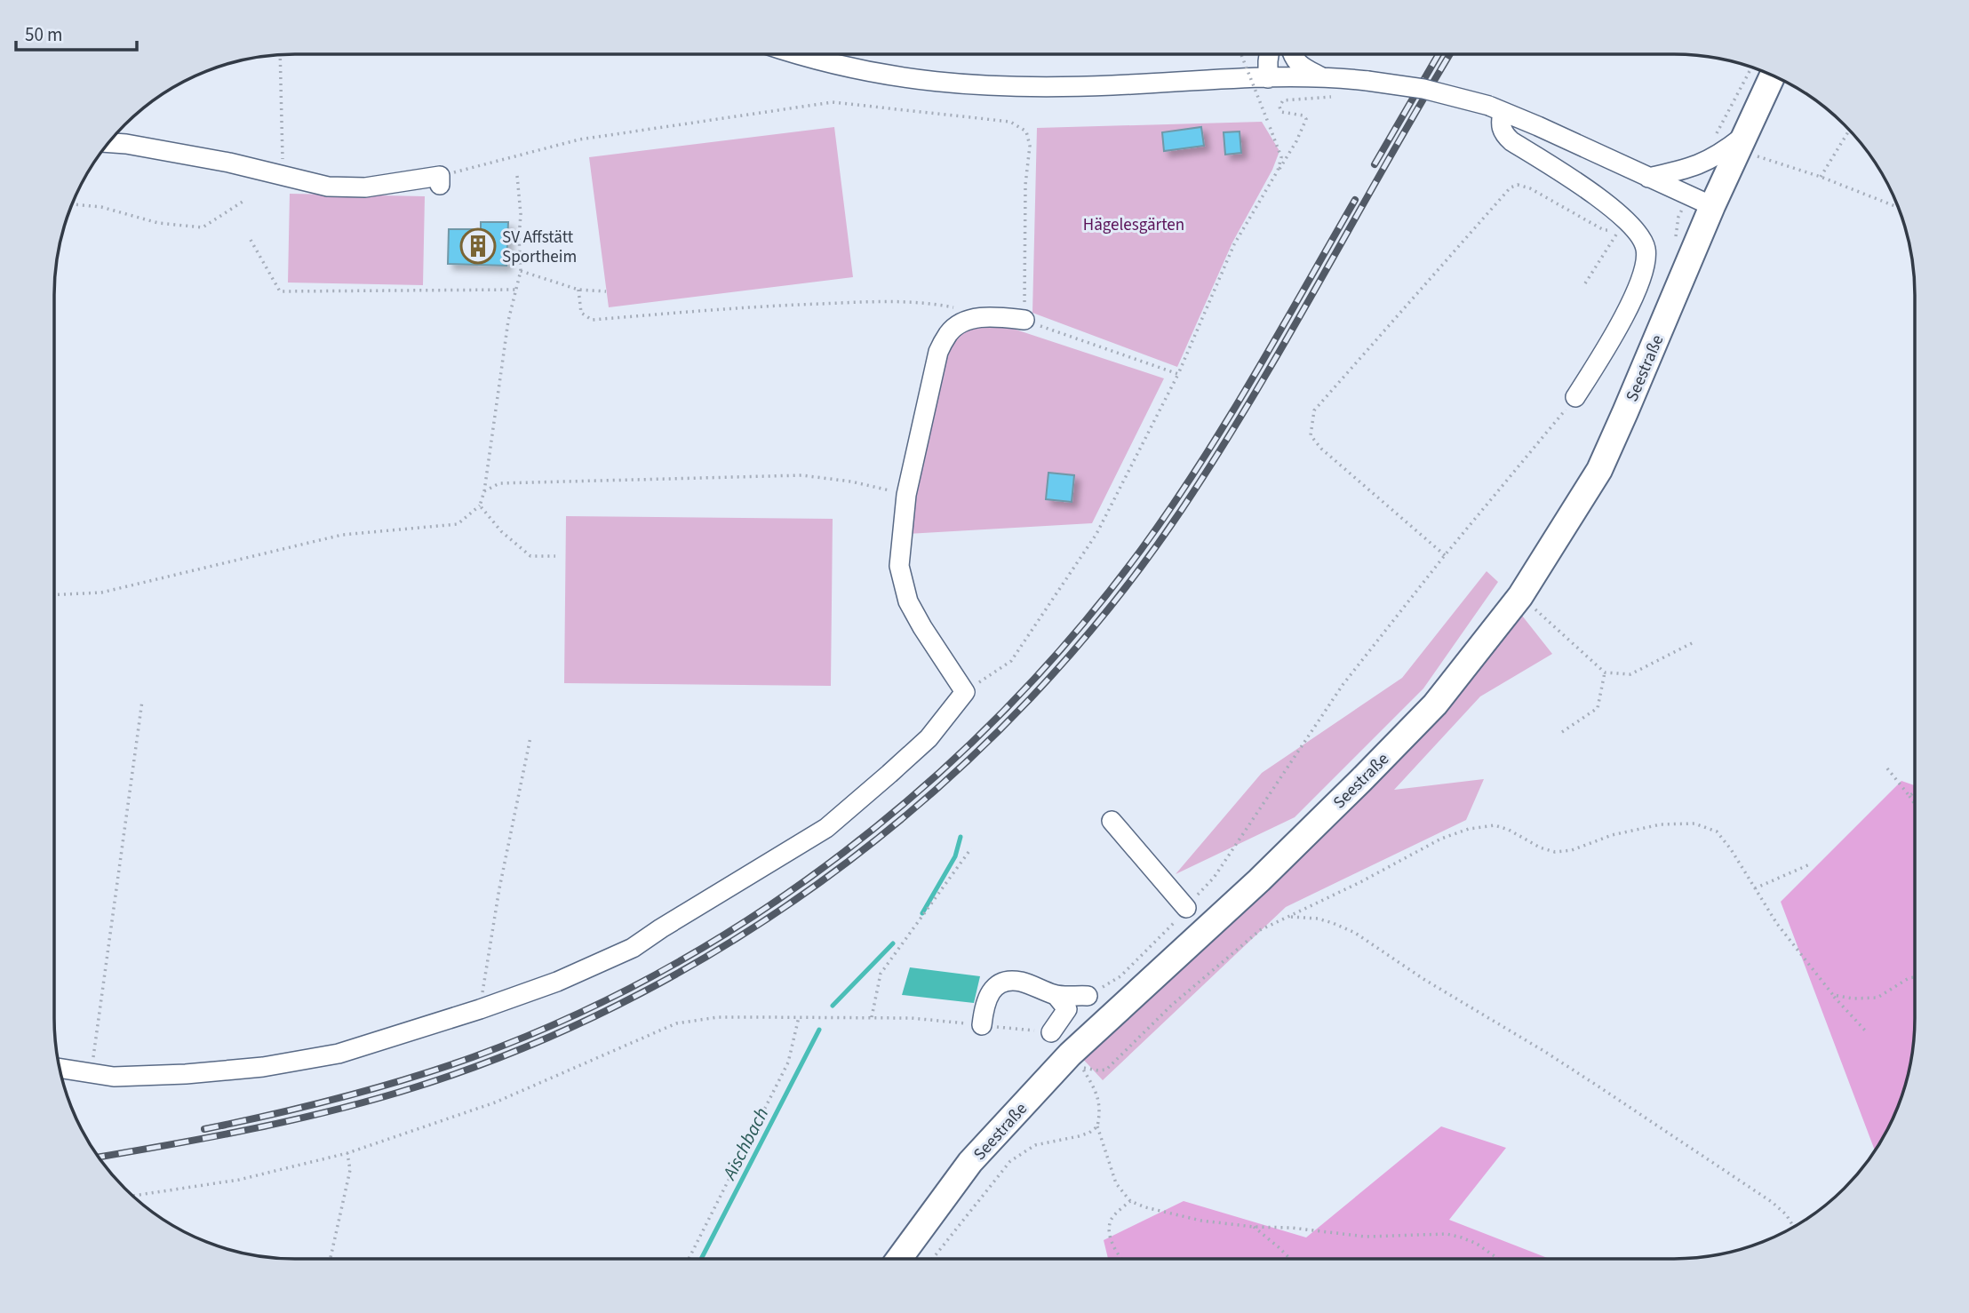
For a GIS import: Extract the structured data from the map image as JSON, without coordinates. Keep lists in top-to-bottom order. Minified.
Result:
{"streets":{"main road":["Seestraße"]},"water":["Aischbach"],"parks":["Hägelesgärten"],"places":{"building":["SV Affstätt Sportheim"]},"scale_bar":"50 m"}
